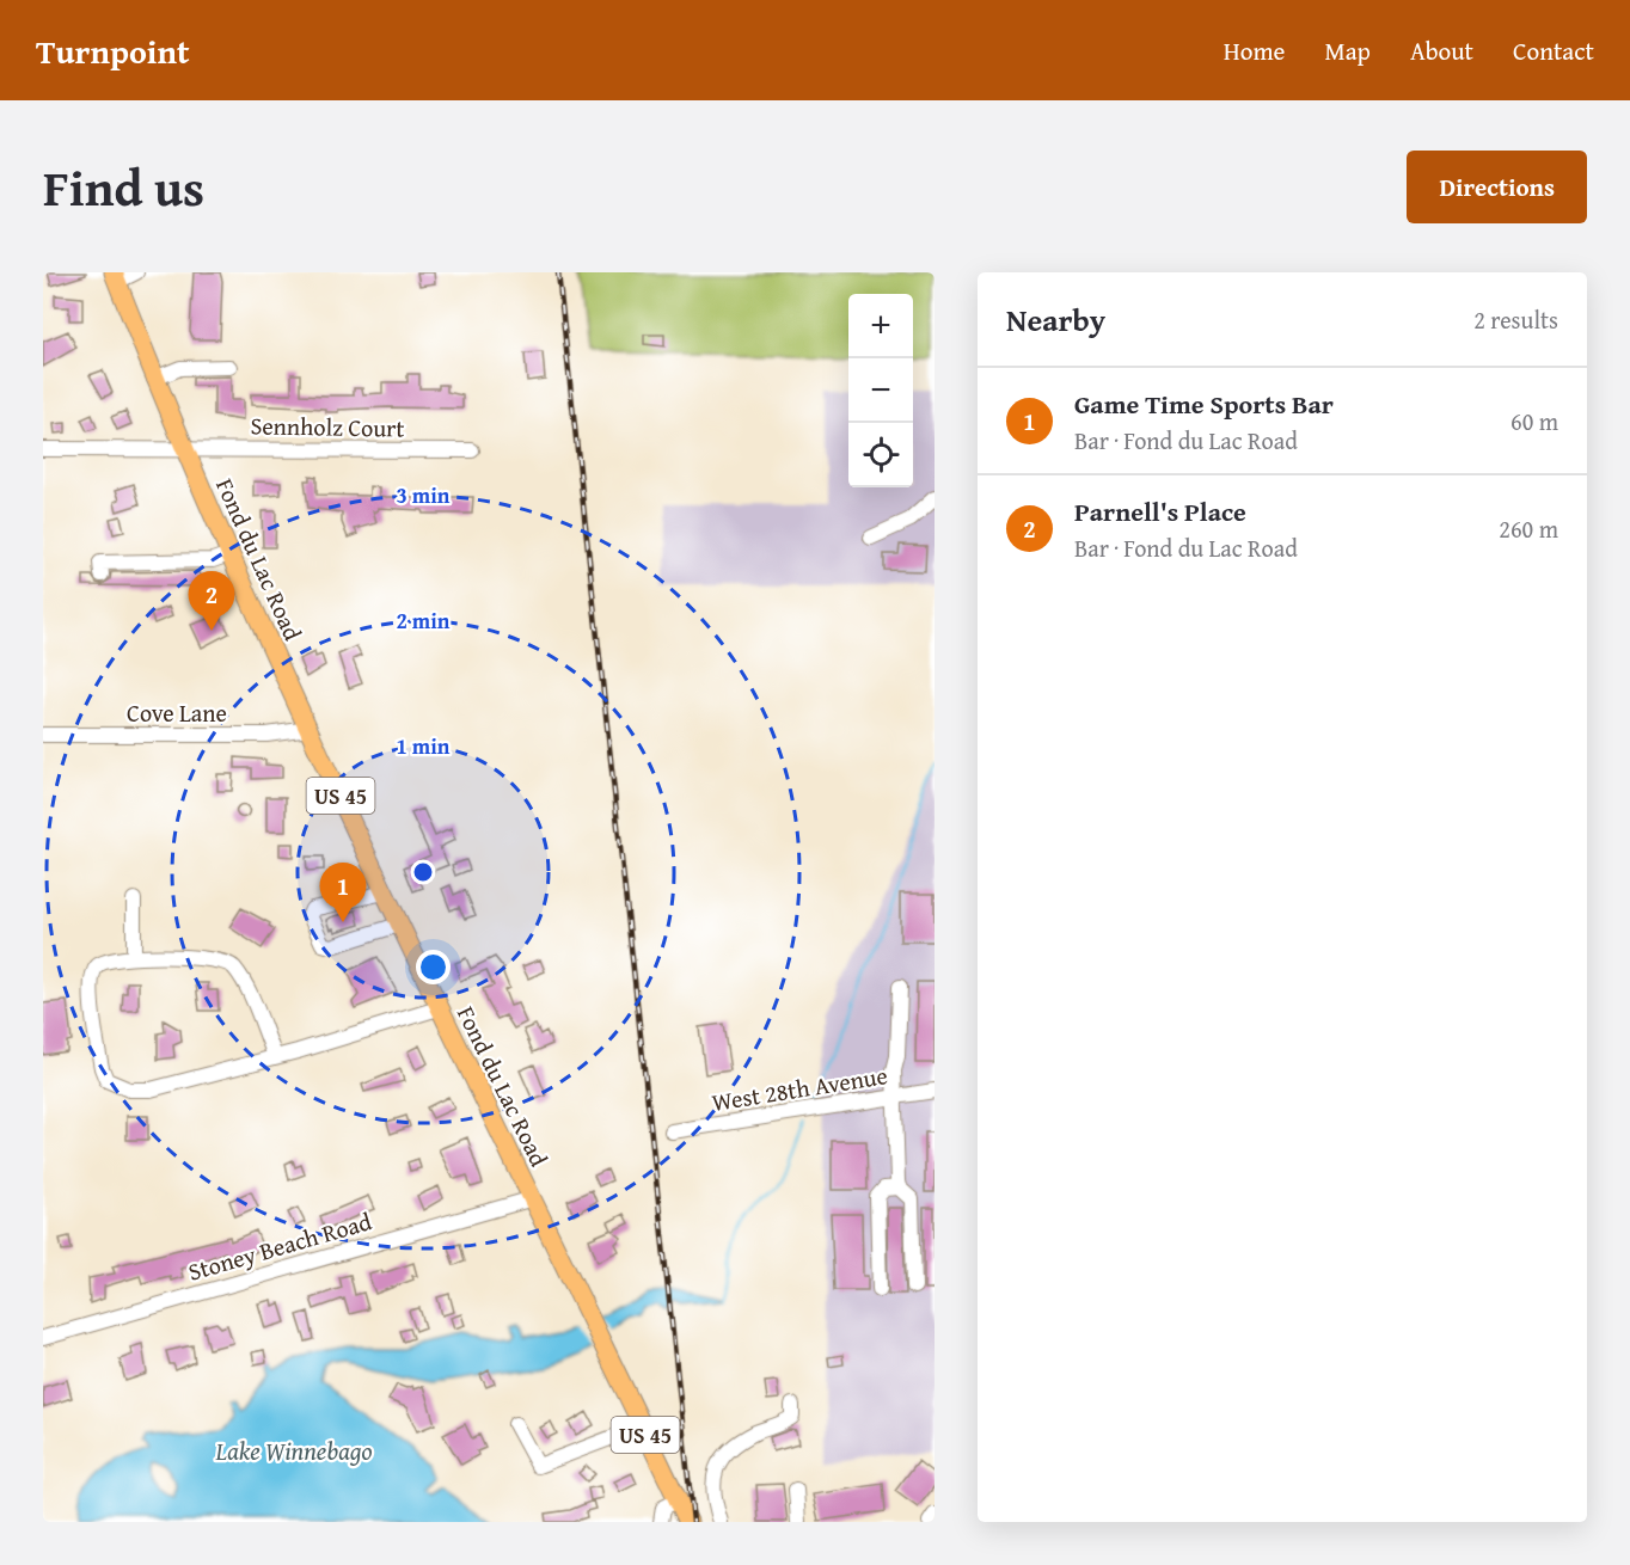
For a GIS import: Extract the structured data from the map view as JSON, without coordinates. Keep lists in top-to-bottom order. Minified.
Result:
{"streets":{"main road":["Fond du Lac Road","US 45"],"street":["Sennholz Court","Cove Lane","West 28th Avenue","Stoney Beach Road"]},"crossings":[["Sennholz Court","Fond du Lac Road"],["Fond du Lac Road","Cove Lane"],["Fond du Lac Road","Stoney Beach Road"]],"water":["Lake Winnebago"],"page":{"header":"Turnpoint","nav":["Home","Map","About","Contact"],"title":"Find us","buttons":"Directions","heading":["Nearby","2 results"],"map_buttons":["+","−"],"list":[{"mark":"1","name":"Game Time Sports Bar","note":"Bar · Fond du Lac Road","value":"60 m"},{"mark":"2","name":"Parnell's Place","note":"Bar · Fond du Lac Road","value":"260 m"}],"pins":["2","1"]},"rings":["3 min","2 min","1 min"]}
